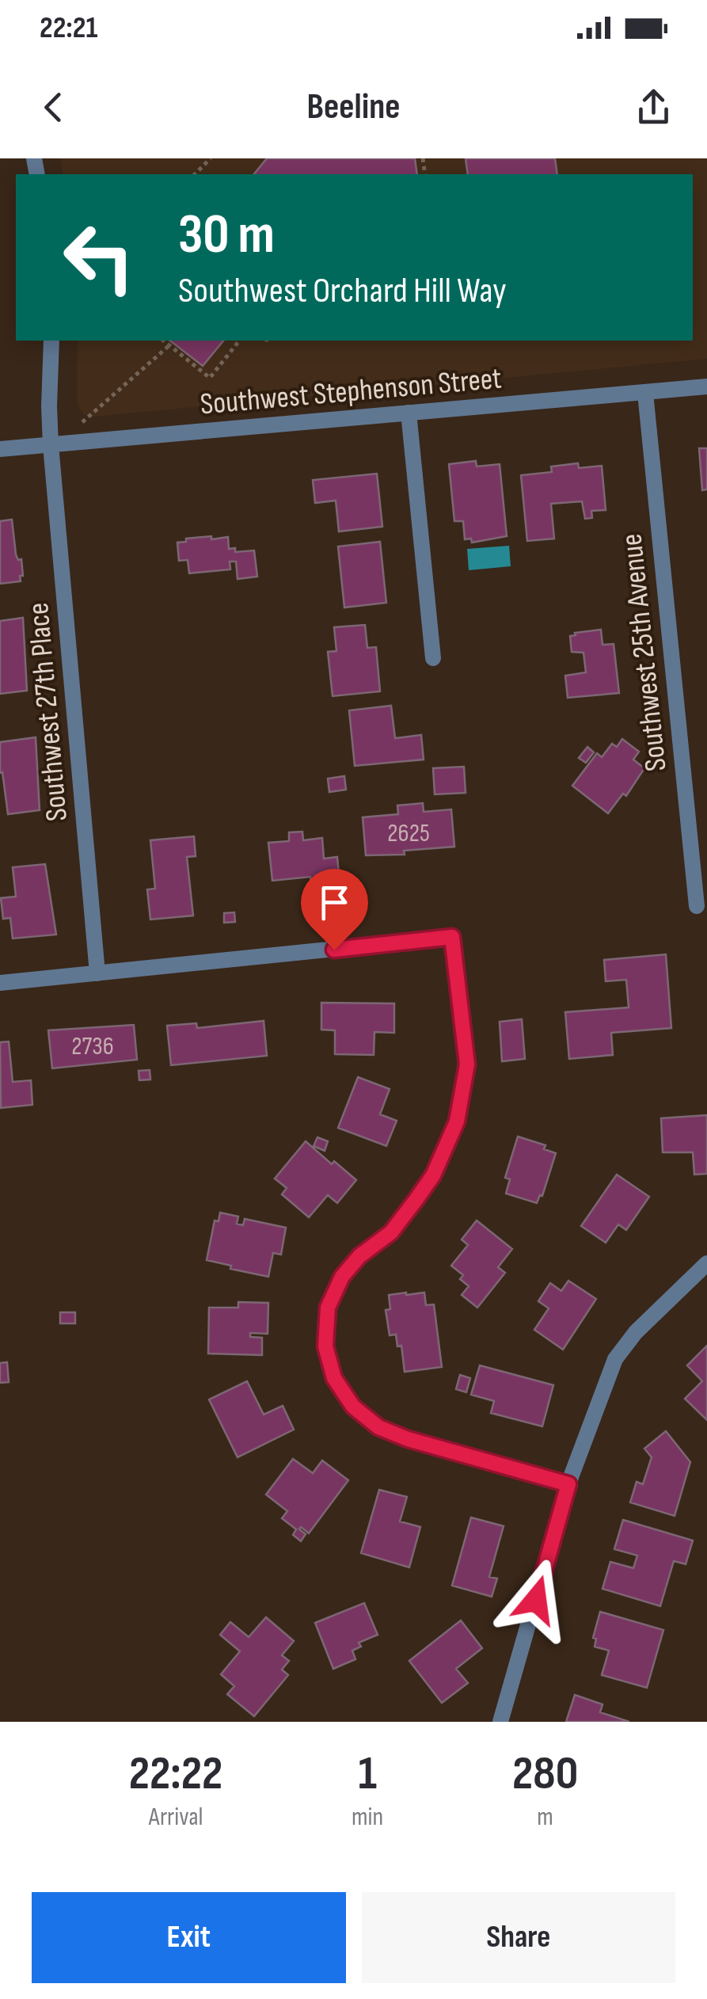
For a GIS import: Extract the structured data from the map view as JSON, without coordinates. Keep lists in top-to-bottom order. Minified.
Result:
{"streets":{"street":["Southwest Stephenson Street","Southwest 25th Avenue","Southwest 27th Place"]},"crossings":[["Southwest Stephenson Street","Southwest 25th Avenue"],["Southwest Stephenson Street","Southwest 27th Place"]],"house_numbers":["2625","2736"],"page":{"status":"22:21","header":"Beeline","turn":["30 m","Southwest Orchard Hill Way"],"eta":["22:22","Arrival","1","min","280","m"],"buttons":["Exit","Share"]}}
